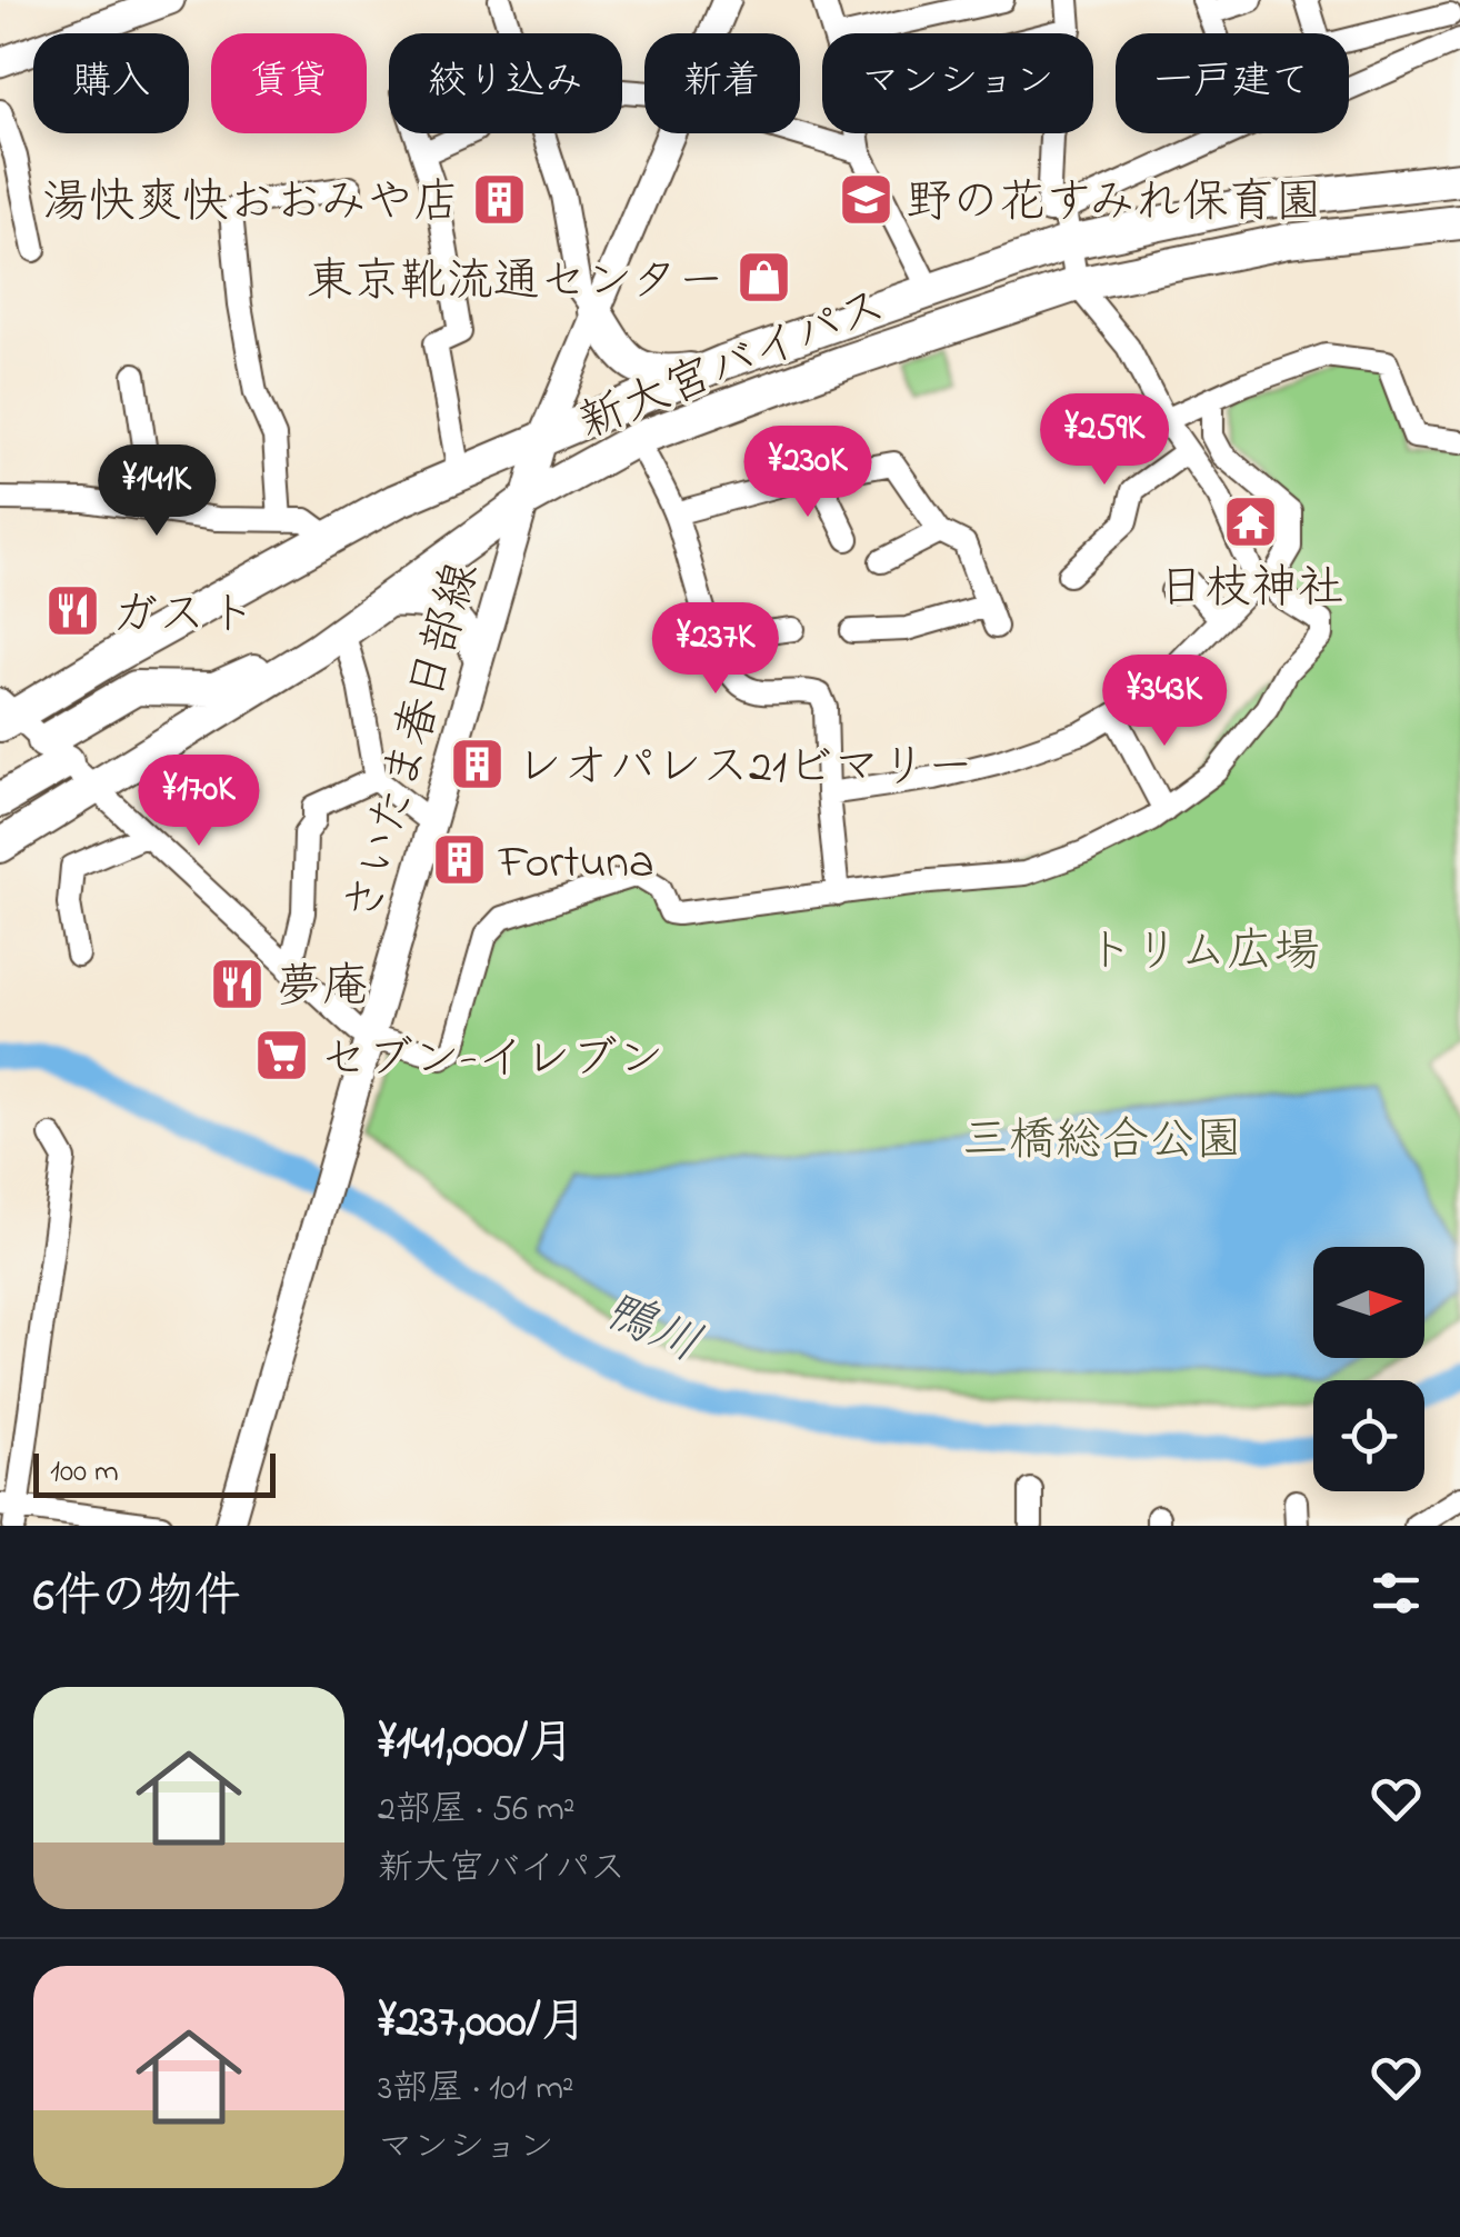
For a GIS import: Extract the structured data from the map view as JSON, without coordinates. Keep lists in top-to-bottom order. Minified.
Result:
{"streets":{"highway":["新大宮バイパス"],"main road":["さいたま春日部線"]},"crossings":[["新大宮バイパス","さいたま春日部線"]],"water":["鴨川"],"parks":["トリム広場","三橋総合公園"],"places":{"building":["湯快爽快おおみや店","レオパレス21ビマリー","Fortuna"],"school or university":["野の花すみれ保育園"],"shop":["東京靴流通センター"],"temple":["日枝神社"],"restaurant":["ガスト","夢庵"],"supermarket":["セブン-イレブン"]},"scale_bar":"100 m","north":"right","page":{"chip":["購入","賃貸","絞り込み","新着","マンション","一戸建て"],"price":["¥259K","¥230K","¥141K","¥237K","¥343K","¥170K"],"scale":"100 m","heading":"6件の物件","list":[{"name":"¥141,000/月","note":"2部屋 · 56 m² · 新大宮バイパス"},{"name":"¥237,000/月","note":"3部屋 · 101 m² · マンション"}]}}
